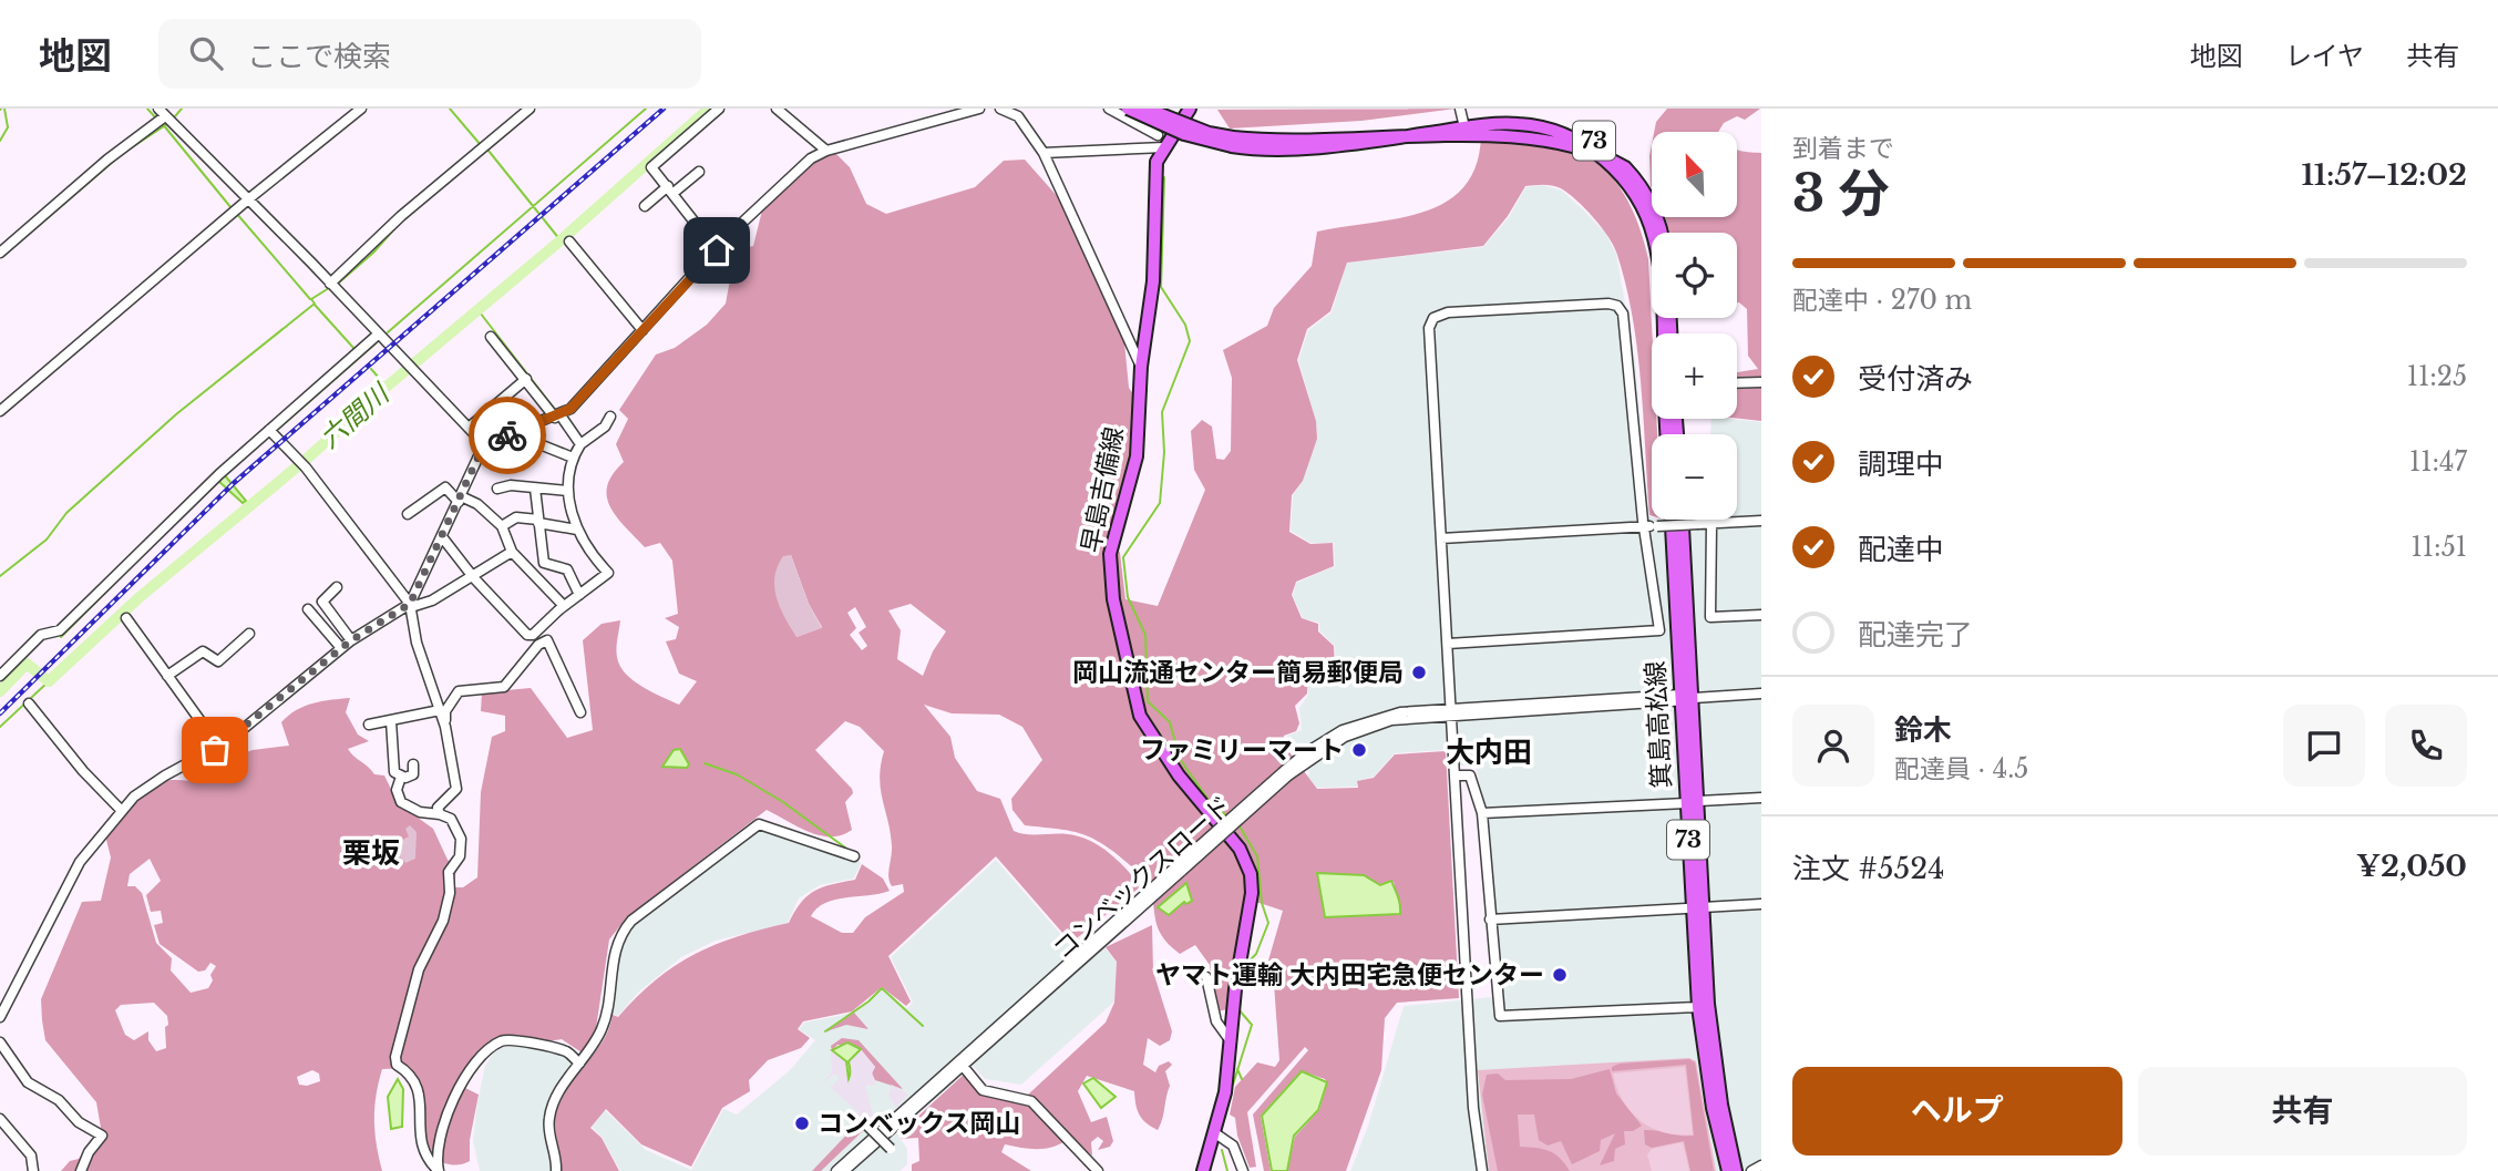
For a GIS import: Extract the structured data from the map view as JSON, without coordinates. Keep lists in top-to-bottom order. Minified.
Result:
{"streets":{"main road":["73","早島吉備線","箕島高松線"],"street":["コンベックスロード"]},"crossings":[["箕島高松線","コンベックスロード"]],"districts":["大内田","栗坂"],"water":["六間川"],"places":["岡山流通センター簡易郵便局","ファミリーマート","ヤマト運輸 大内田宅急便センター","コンベックス岡山"],"north":"top left","page":{"header":"地図","search":"ここで検索","nav":["地図","レイヤ","共有"],"heading":["3 分","到着まで","11:57–12:02"],"panel":["鈴木","配達員 · 4.5","注文 #5524","¥2,050"],"map_buttons":["+","−"],"bar":"配達中 · 270 m","list":[["受付済み","11:25"],["調理中","11:47"],["配達中","11:51"],"配達完了"],"buttons":["ヘルプ","共有"]}}
